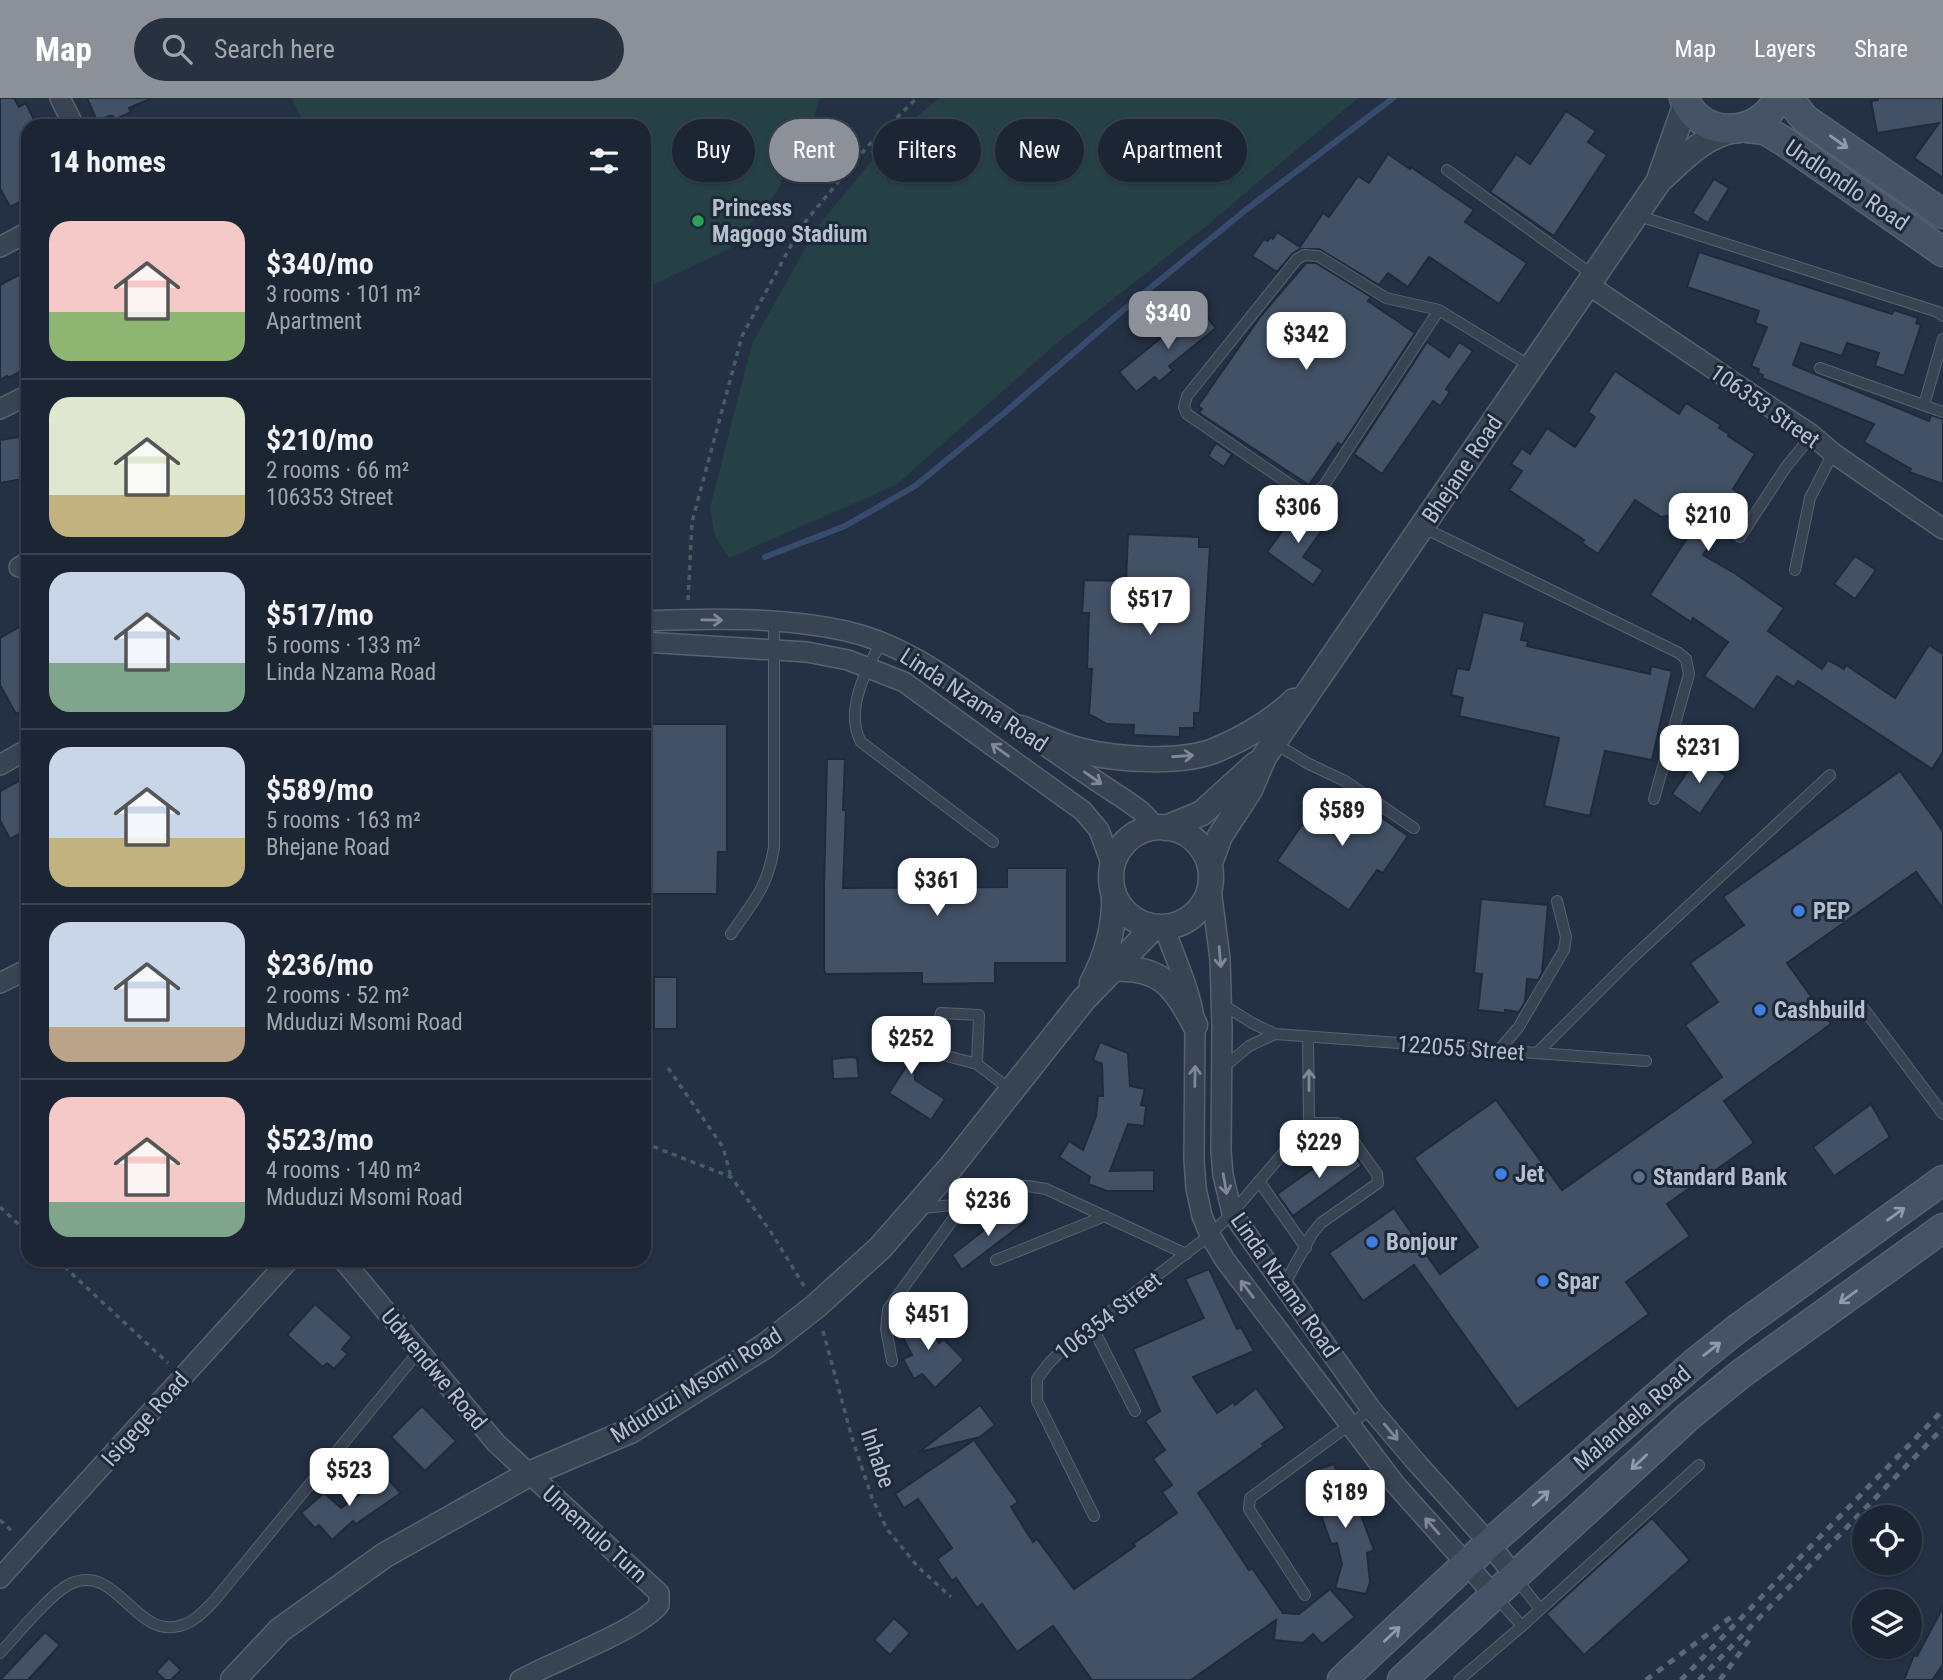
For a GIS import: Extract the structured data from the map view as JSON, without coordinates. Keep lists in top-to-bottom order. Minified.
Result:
{"streets":{"main road":["Undlondlo Road","Malandela Road"],"street":["106353 Street","Bhejane Road","Linda Nzama Road","Udwendwe Road","Mduduzi Msomi Road","Isigege Road","Umemulo Turn"],"lane":["122055 Street","106354 Street"],"path":["Inhabe"]},"crossings":[["Undlondlo Road","Bhejane Road"],["106353 Street","Bhejane Road"],["Bhejane Road","Linda Nzama Road"],["Bhejane Road","Mduduzi Msomi Road"],["Linda Nzama Road","122055 Street"],["Linda Nzama Road","106354 Street"],["Linda Nzama Road","Mduduzi Msomi Road"],["Linda Nzama Road","Malandela Road"],["Udwendwe Road","Mduduzi Msomi Road"],["Udwendwe Road","Umemulo Turn"],["Mduduzi Msomi Road","Inhabe"],["Mduduzi Msomi Road","Umemulo Turn"]],"places":["Princess Magogo Stadium","PEP","Cashbuild","Jet","Standard Bank","Bonjour","Spar"],"page":{"header":"Map","search":"Search here","nav":["Map","Layers","Share"],"chip":["Buy","Rent","Filters","New","Apartment"],"heading":"14 homes","list":[{"name":"$340/mo","note":"3 rooms · 101 m² · Apartment"},{"name":"$210/mo","note":"2 rooms · 66 m² · 106353 Street"},{"name":"$517/mo","note":"5 rooms · 133 m² · Linda Nzama Road"},{"name":"$589/mo","note":"5 rooms · 163 m² · Bhejane Road"},{"name":"$236/mo","note":"2 rooms · 52 m² · Mduduzi Msomi Road"},{"name":"$523/mo","note":"4 rooms · 140 m² · Mduduzi Msomi Road"}],"price":["$340","$342","$306","$210","$517","$231","$589","$361","$252","$229","$236","$451","$523","$189"]}}
